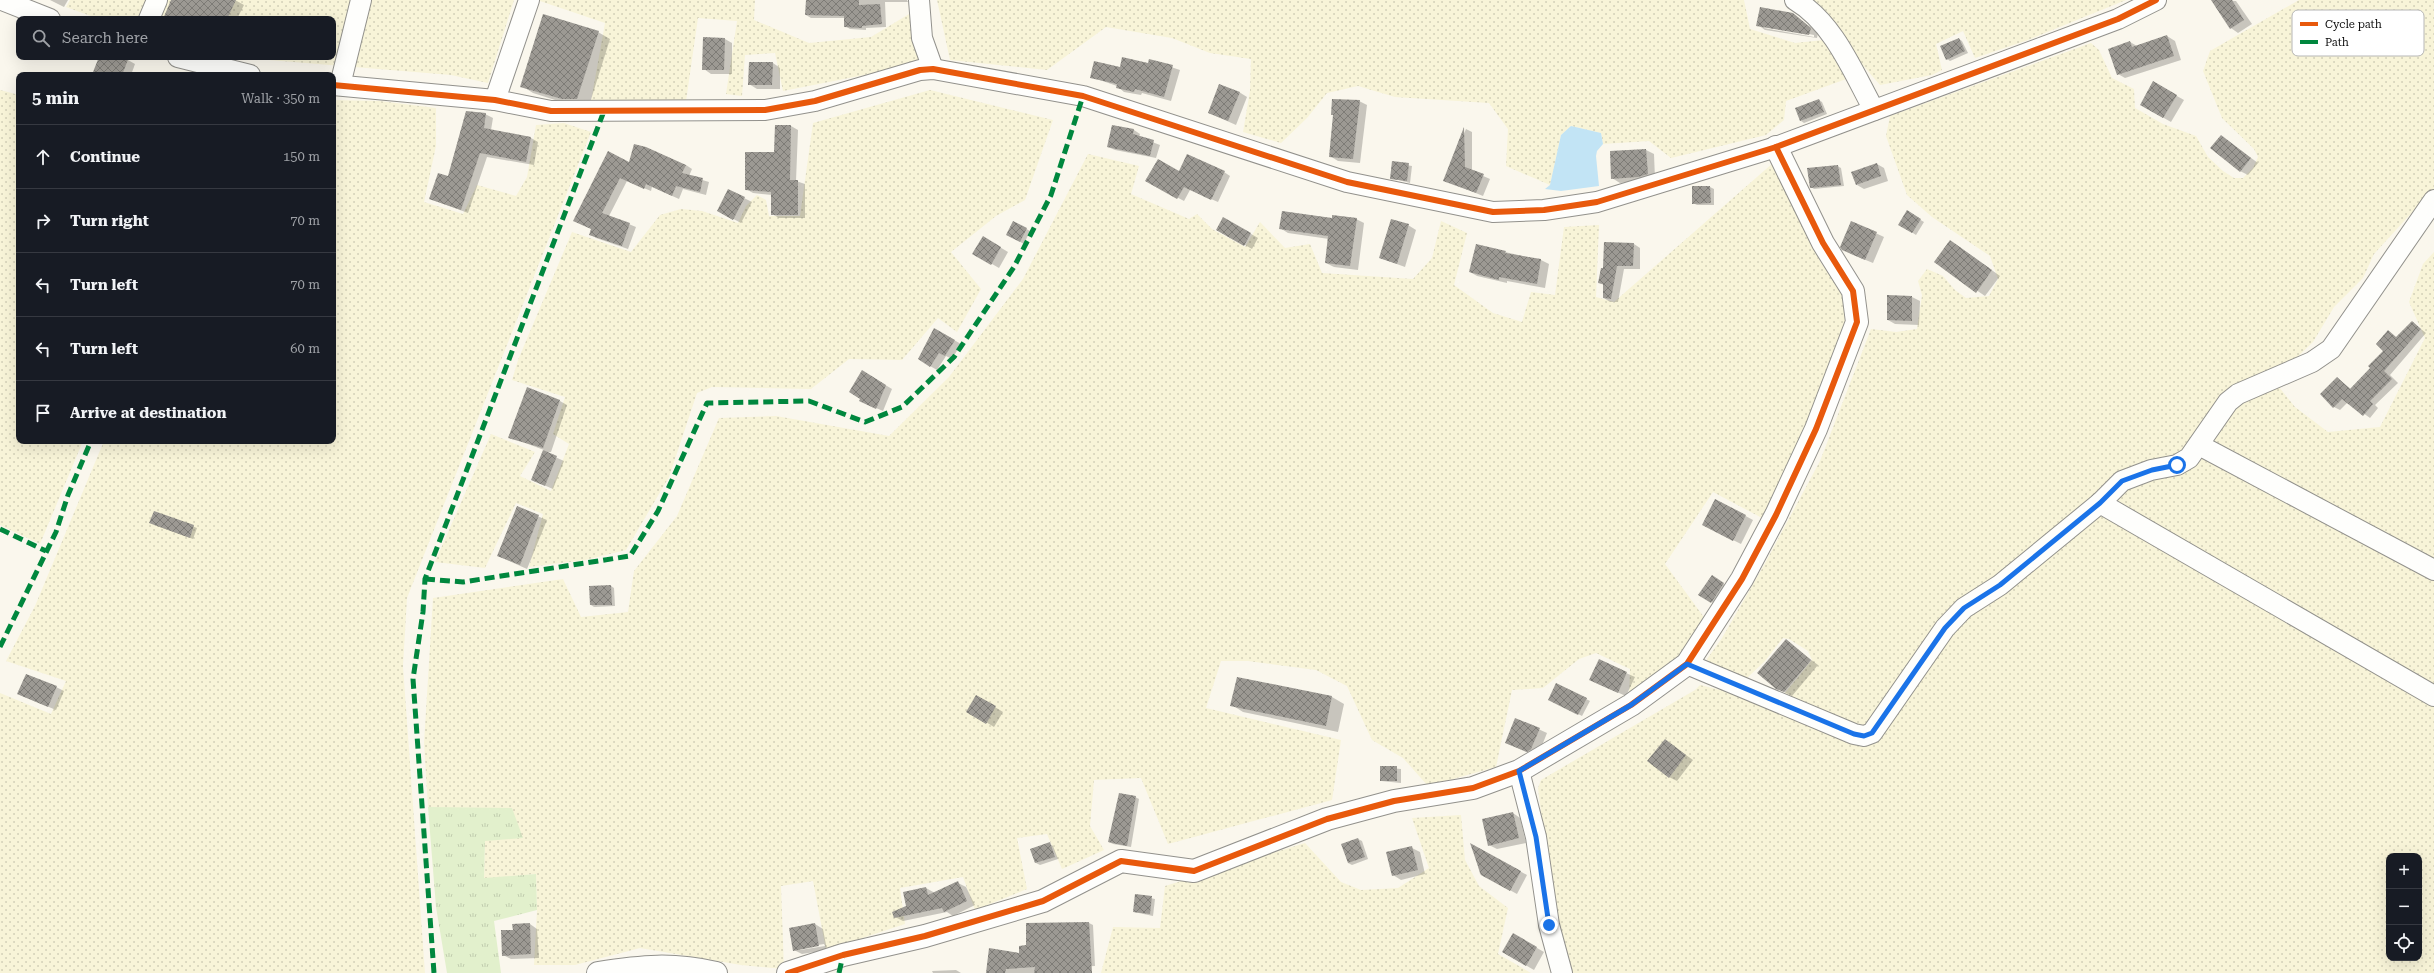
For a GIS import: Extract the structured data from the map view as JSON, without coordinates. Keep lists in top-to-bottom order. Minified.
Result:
{"legend":["Cycle path","Path"],"page":{"search":"Search here","heading":["5 min","Walk · 350 m"],"list":[["Continue","150 m"],["Turn right","70 m"],["Turn left","70 m"],["Turn left","60 m"],"Arrive at destination"],"map_buttons":["+","−"]}}
